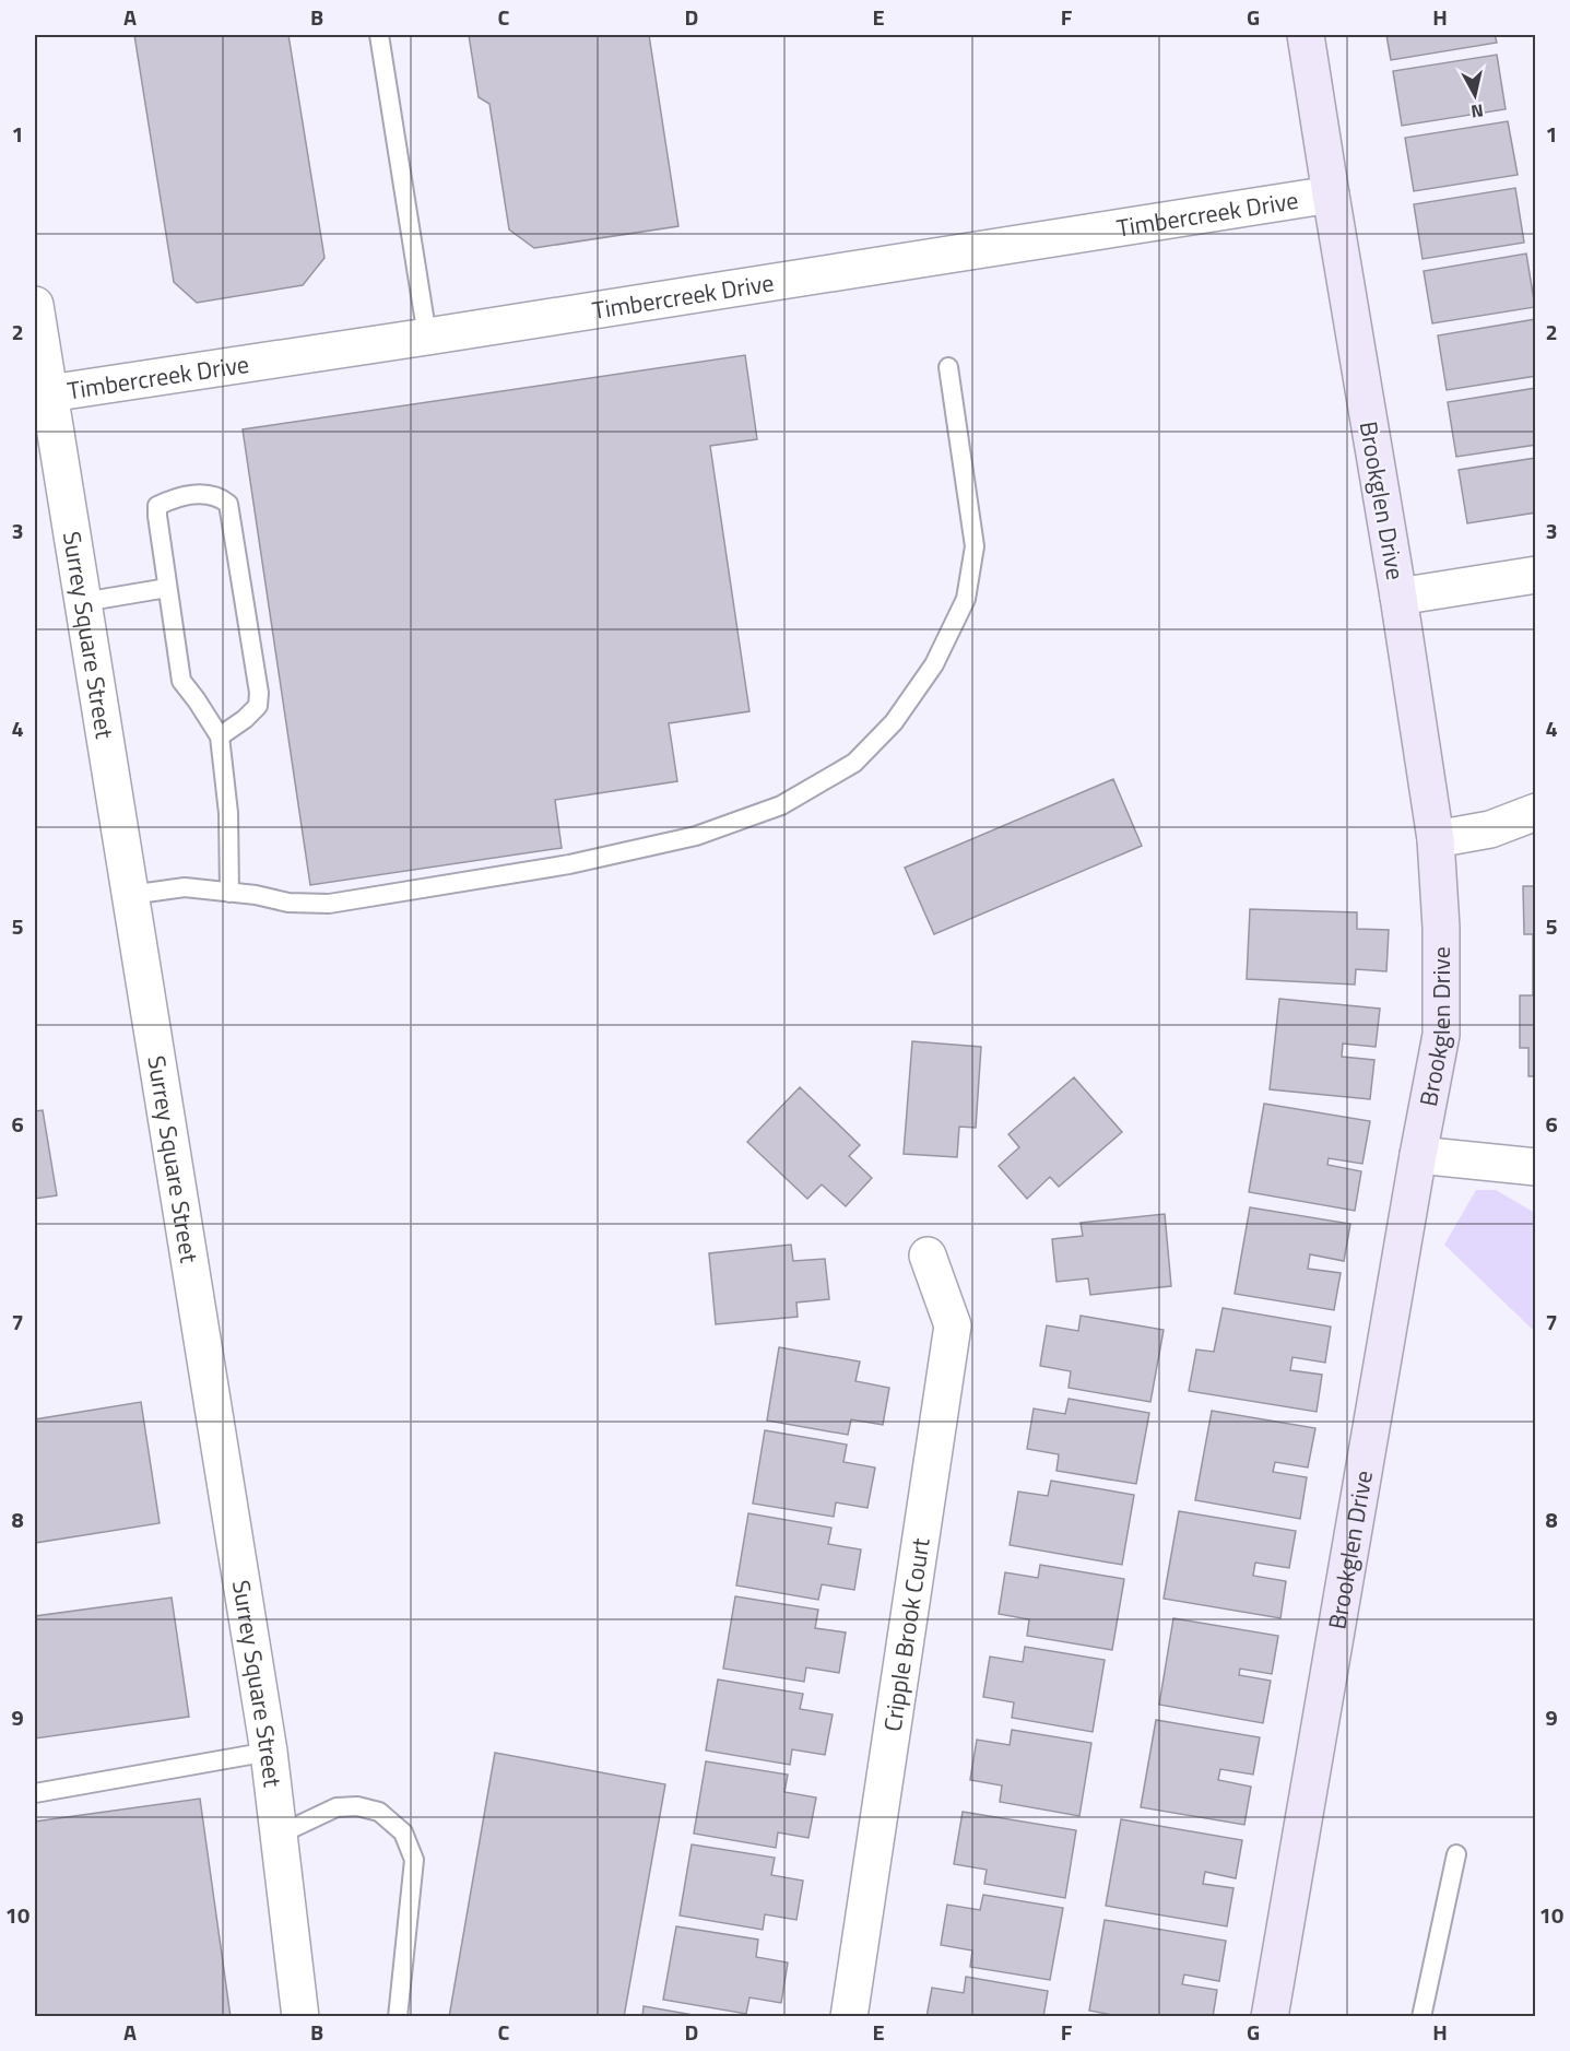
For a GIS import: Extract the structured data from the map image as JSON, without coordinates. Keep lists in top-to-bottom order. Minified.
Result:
{"streets":{"street":["Timbercreek Drive","Brookglen Drive","Surrey Square Street","Cripple Brook Court"]},"crossings":[["Timbercreek Drive","Brookglen Drive"],["Timbercreek Drive","Surrey Square Street"]],"north":"bottom","grid":{"columns":["A","B","C","D","E","F","G","H"],"rows":["1","2","3","4","5","6","7","8","9","10"]}}
